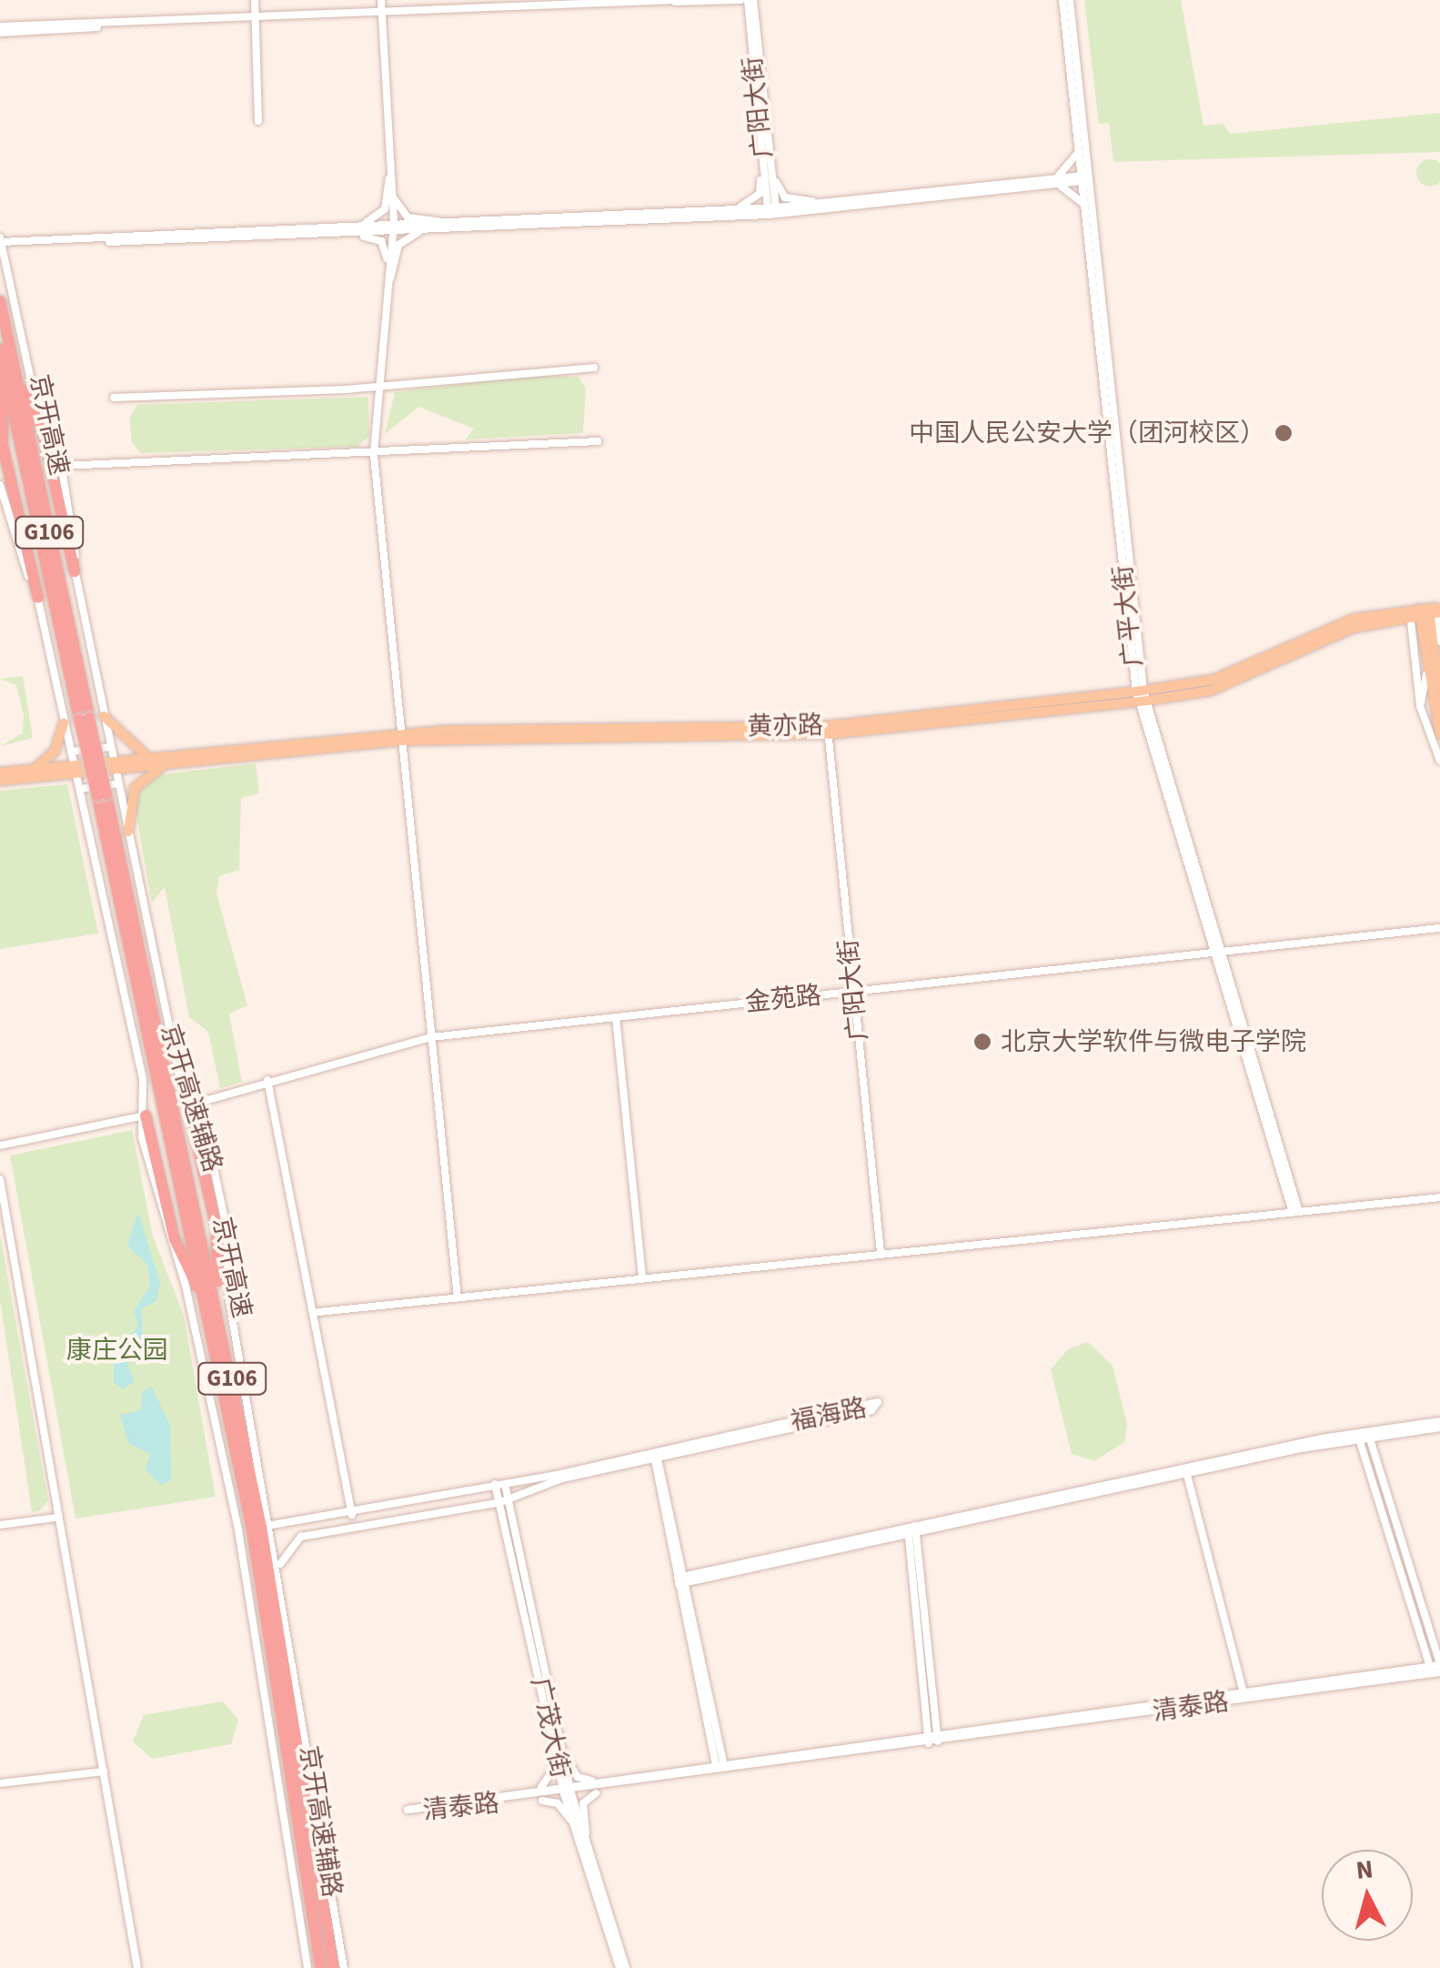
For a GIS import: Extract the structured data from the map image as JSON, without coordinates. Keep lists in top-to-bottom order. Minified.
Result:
{"streets":{"highway":["京开高速","G106"],"main road":["黄亦路"],"street":["广阳大街","广平大街","金苑路","京开高速辅路","福海路","清泰路","广茂大街"]},"crossings":[["广阳大街","黄亦路"],["广阳大街","金苑路"],["广平大街","黄亦路"],["广平大街","金苑路"],["黄亦路","京开高速辅路"],["金苑路","京开高速辅路"],["京开高速辅路","福海路"],["福海路","广茂大街"],["清泰路","广茂大街"]],"parks":["康庄公园"],"places":["中国人民公安大学（团河校区）","北京大学软件与微电子学院"],"north":"top"}
